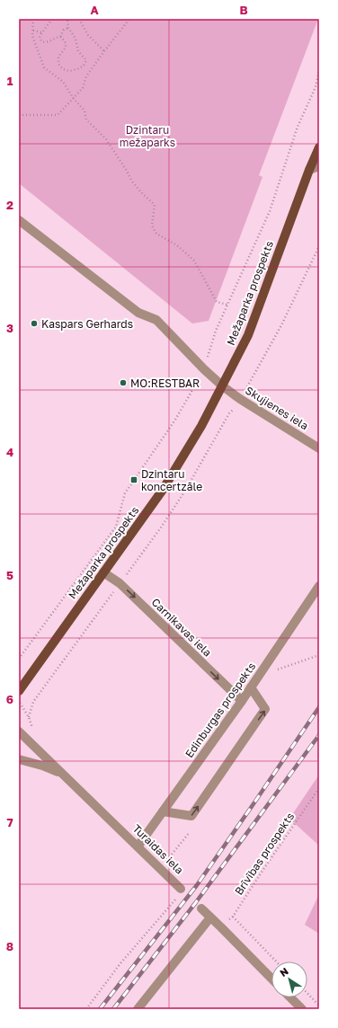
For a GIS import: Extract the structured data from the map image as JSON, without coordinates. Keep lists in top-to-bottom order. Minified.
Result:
{"streets":{"main road":["Mežaparka prospekts"],"street":["Skujienes iela","Carnikavas iela","Edinburgas prospekts","Turaidas iela"],"path":["Brīvības prospekts"]},"crossings":[["Mežaparka prospekts","Skujienes iela"],["Mežaparka prospekts","Carnikavas iela"],["Carnikavas iela","Edinburgas prospekts"],["Edinburgas prospekts","Turaidas iela"]],"one_way":["Carnikavas iela"],"parks":["Dzintaru mežaparks"],"places":{"other":["Kaspars Gerhards","MO:RESTBAR"],"transit":["Dzintaru koncertzāle"]},"north":"top left","grid":{"columns":["A","B"],"rows":["1","2","3","4","5","6","7","8"]}}
